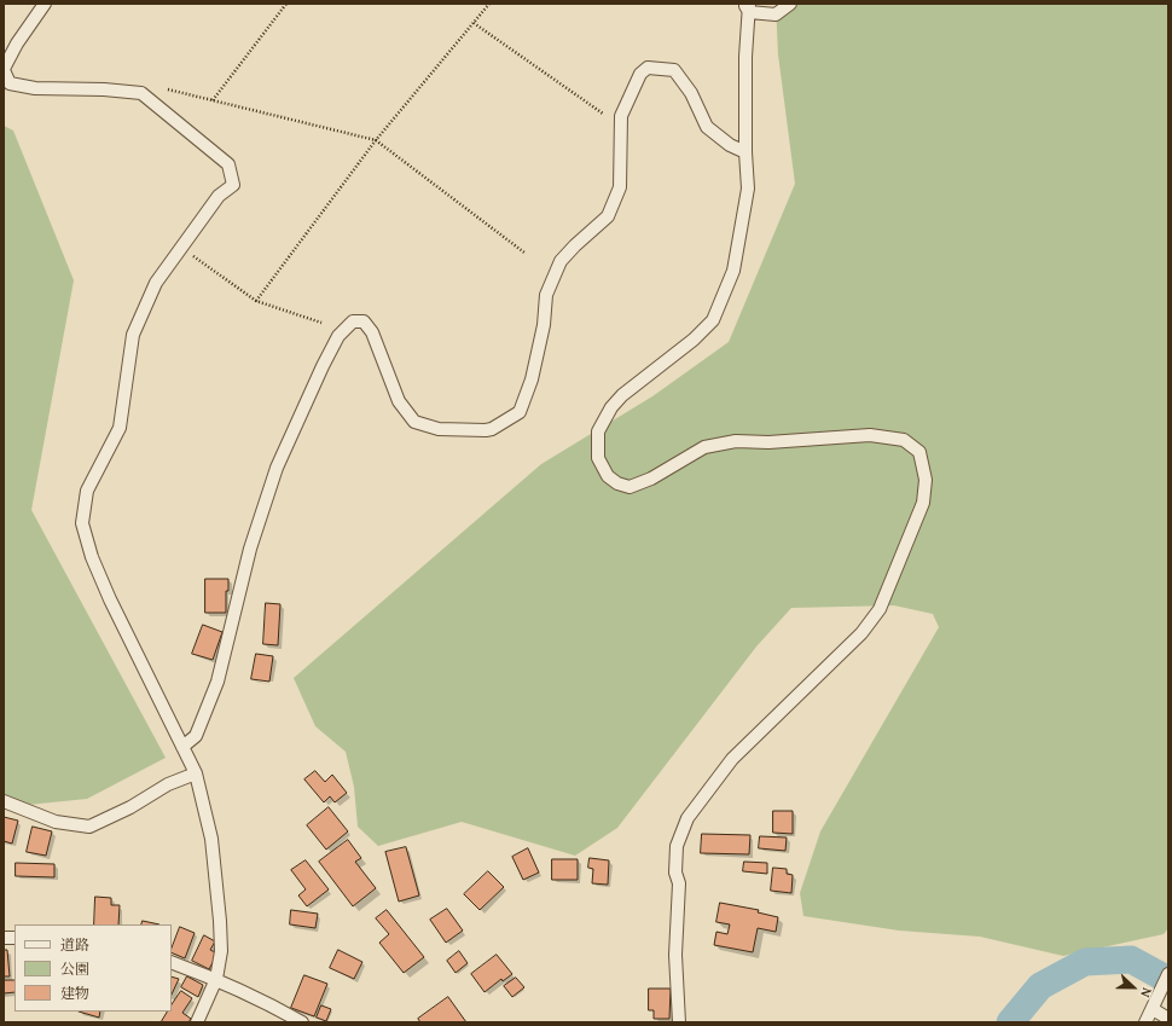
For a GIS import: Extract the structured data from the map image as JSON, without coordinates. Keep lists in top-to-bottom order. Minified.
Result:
{"legend":["道路","公園","建物"],"north":"right"}
